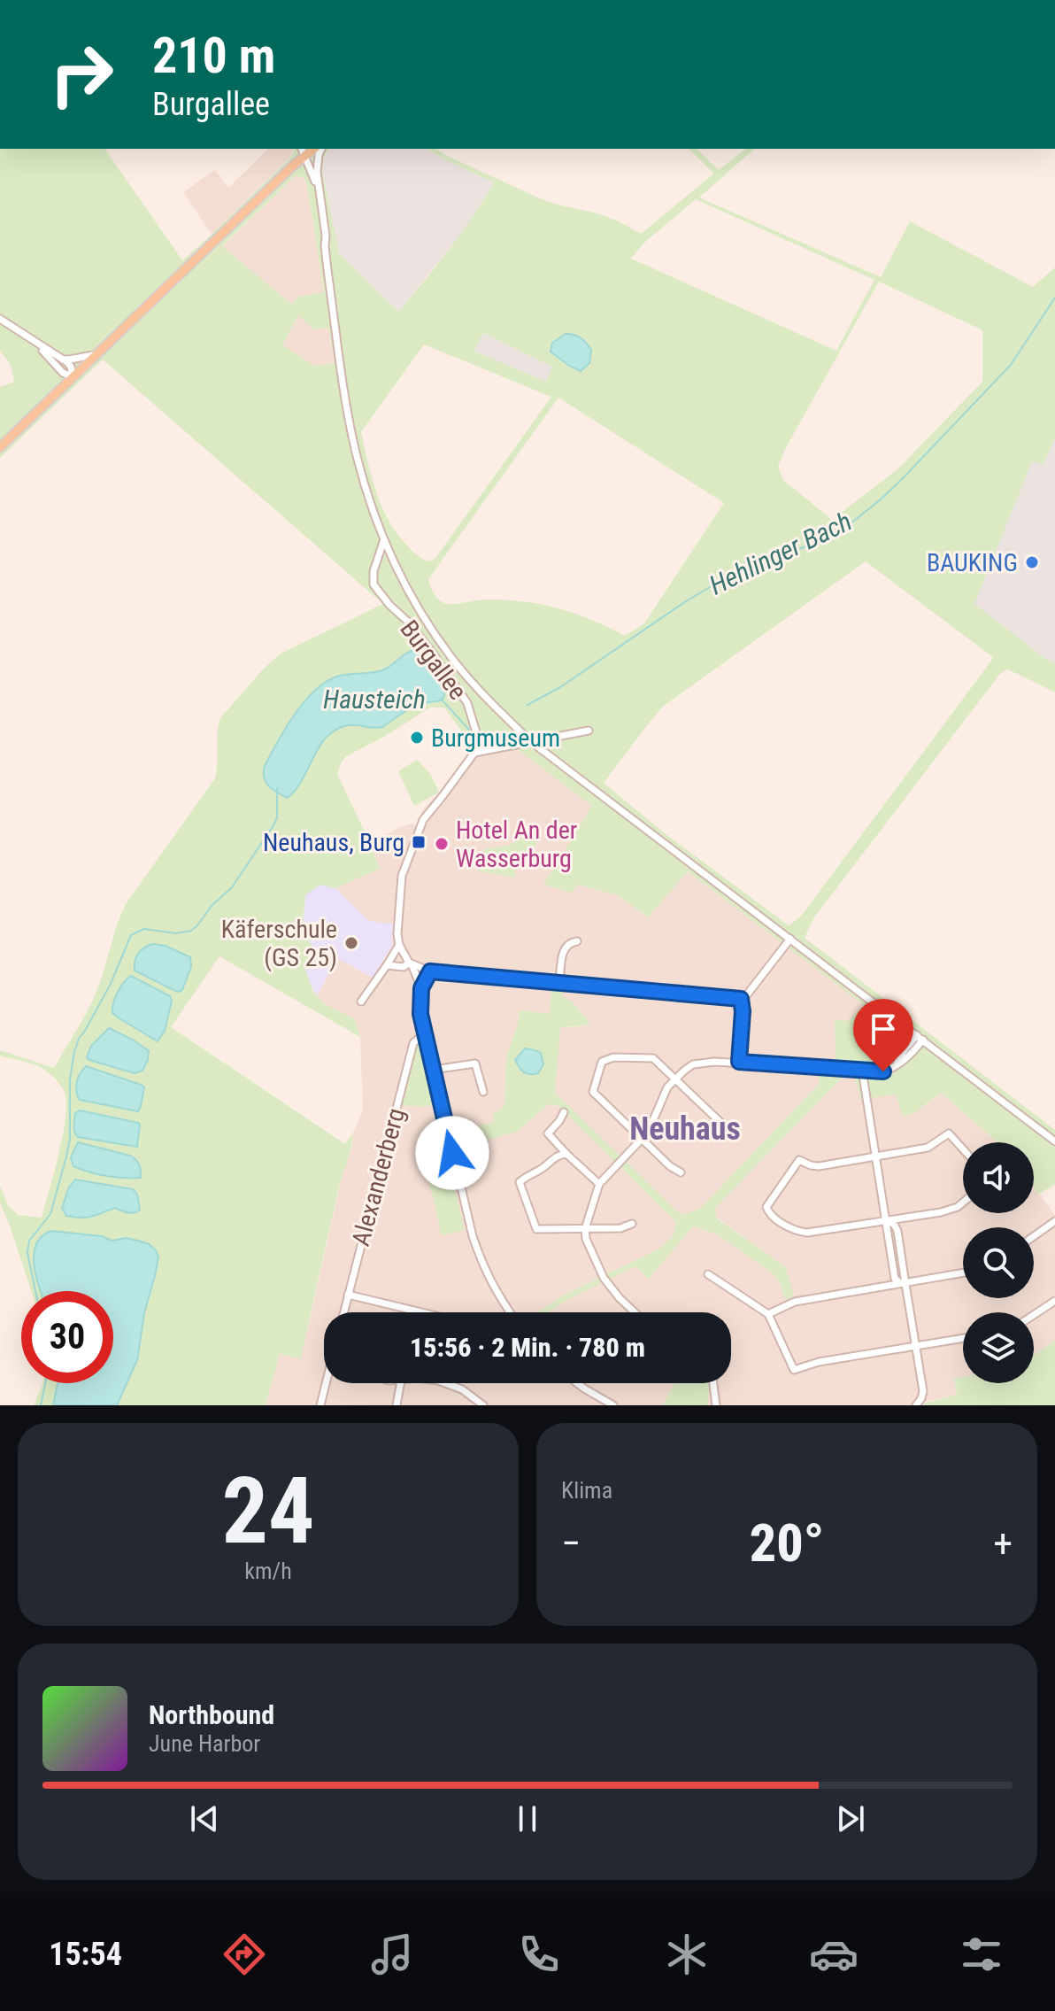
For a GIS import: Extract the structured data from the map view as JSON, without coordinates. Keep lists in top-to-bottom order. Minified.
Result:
{"streets":{"street":["Burgallee","Alexanderberg"]},"districts":["Neuhaus"],"water":["Hehlinger Bach","Hausteich"],"places":{"other":["BAUKING","Burgmuseum","Hotel An der Wasserburg","Käferschule (GS 25)"],"transit":["Neuhaus, Burg"]},"page":{"turn":["210 m","Burgallee"],"limit":"30","trip":"15:56 · 2 Min. · 780 m","tile":[["24","km/h"],"Klima"],"heat":["−","20°","+"],"song":["Northbound","June Harbor"],"tabs":"15:54"}}
